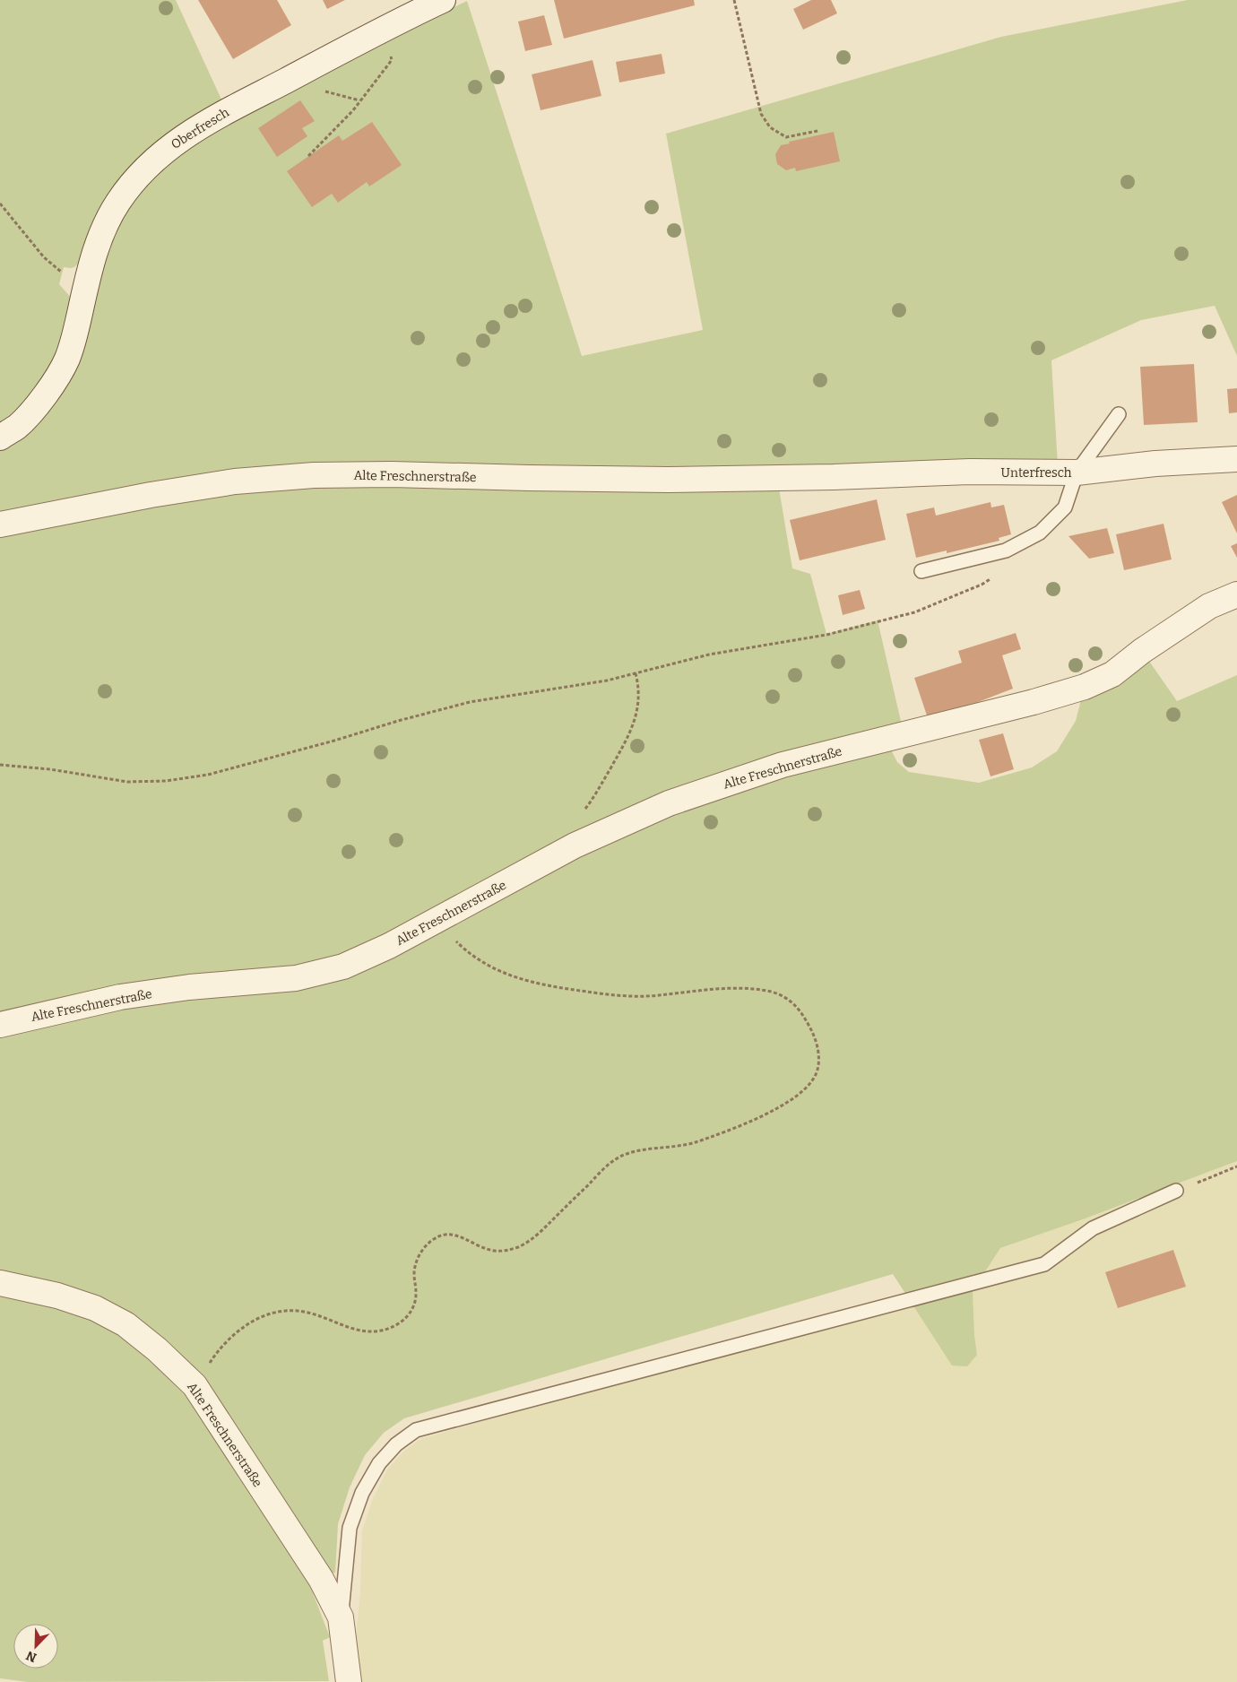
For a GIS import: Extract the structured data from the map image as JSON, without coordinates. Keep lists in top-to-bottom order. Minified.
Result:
{"streets":{"street":["Oberfresch","Unterfresch","Alte Freschnerstraße"]},"crossings":[["Unterfresch","Alte Freschnerstraße"]],"north":"bottom left"}
